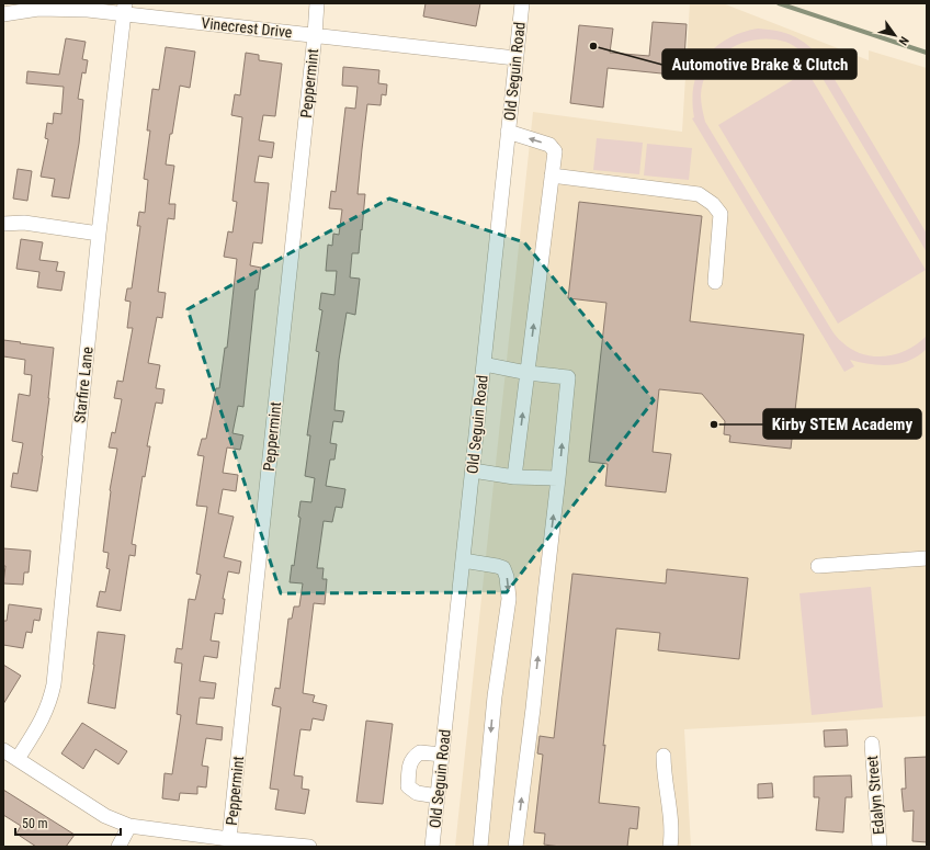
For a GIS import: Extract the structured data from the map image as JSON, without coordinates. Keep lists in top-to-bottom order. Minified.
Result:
{"streets":{"street":["Vinecrest Drive","Old Seguin Road","Peppermint","Starfire Lane","Edalyn Street"]},"crossings":[["Vinecrest Drive","Old Seguin Road"],["Vinecrest Drive","Peppermint"],["Vinecrest Drive","Starfire Lane"]],"places":["Automotive Brake & Clutch","Kirby STEM Academy"],"scale_bar":"50 m","north":"bottom right"}
